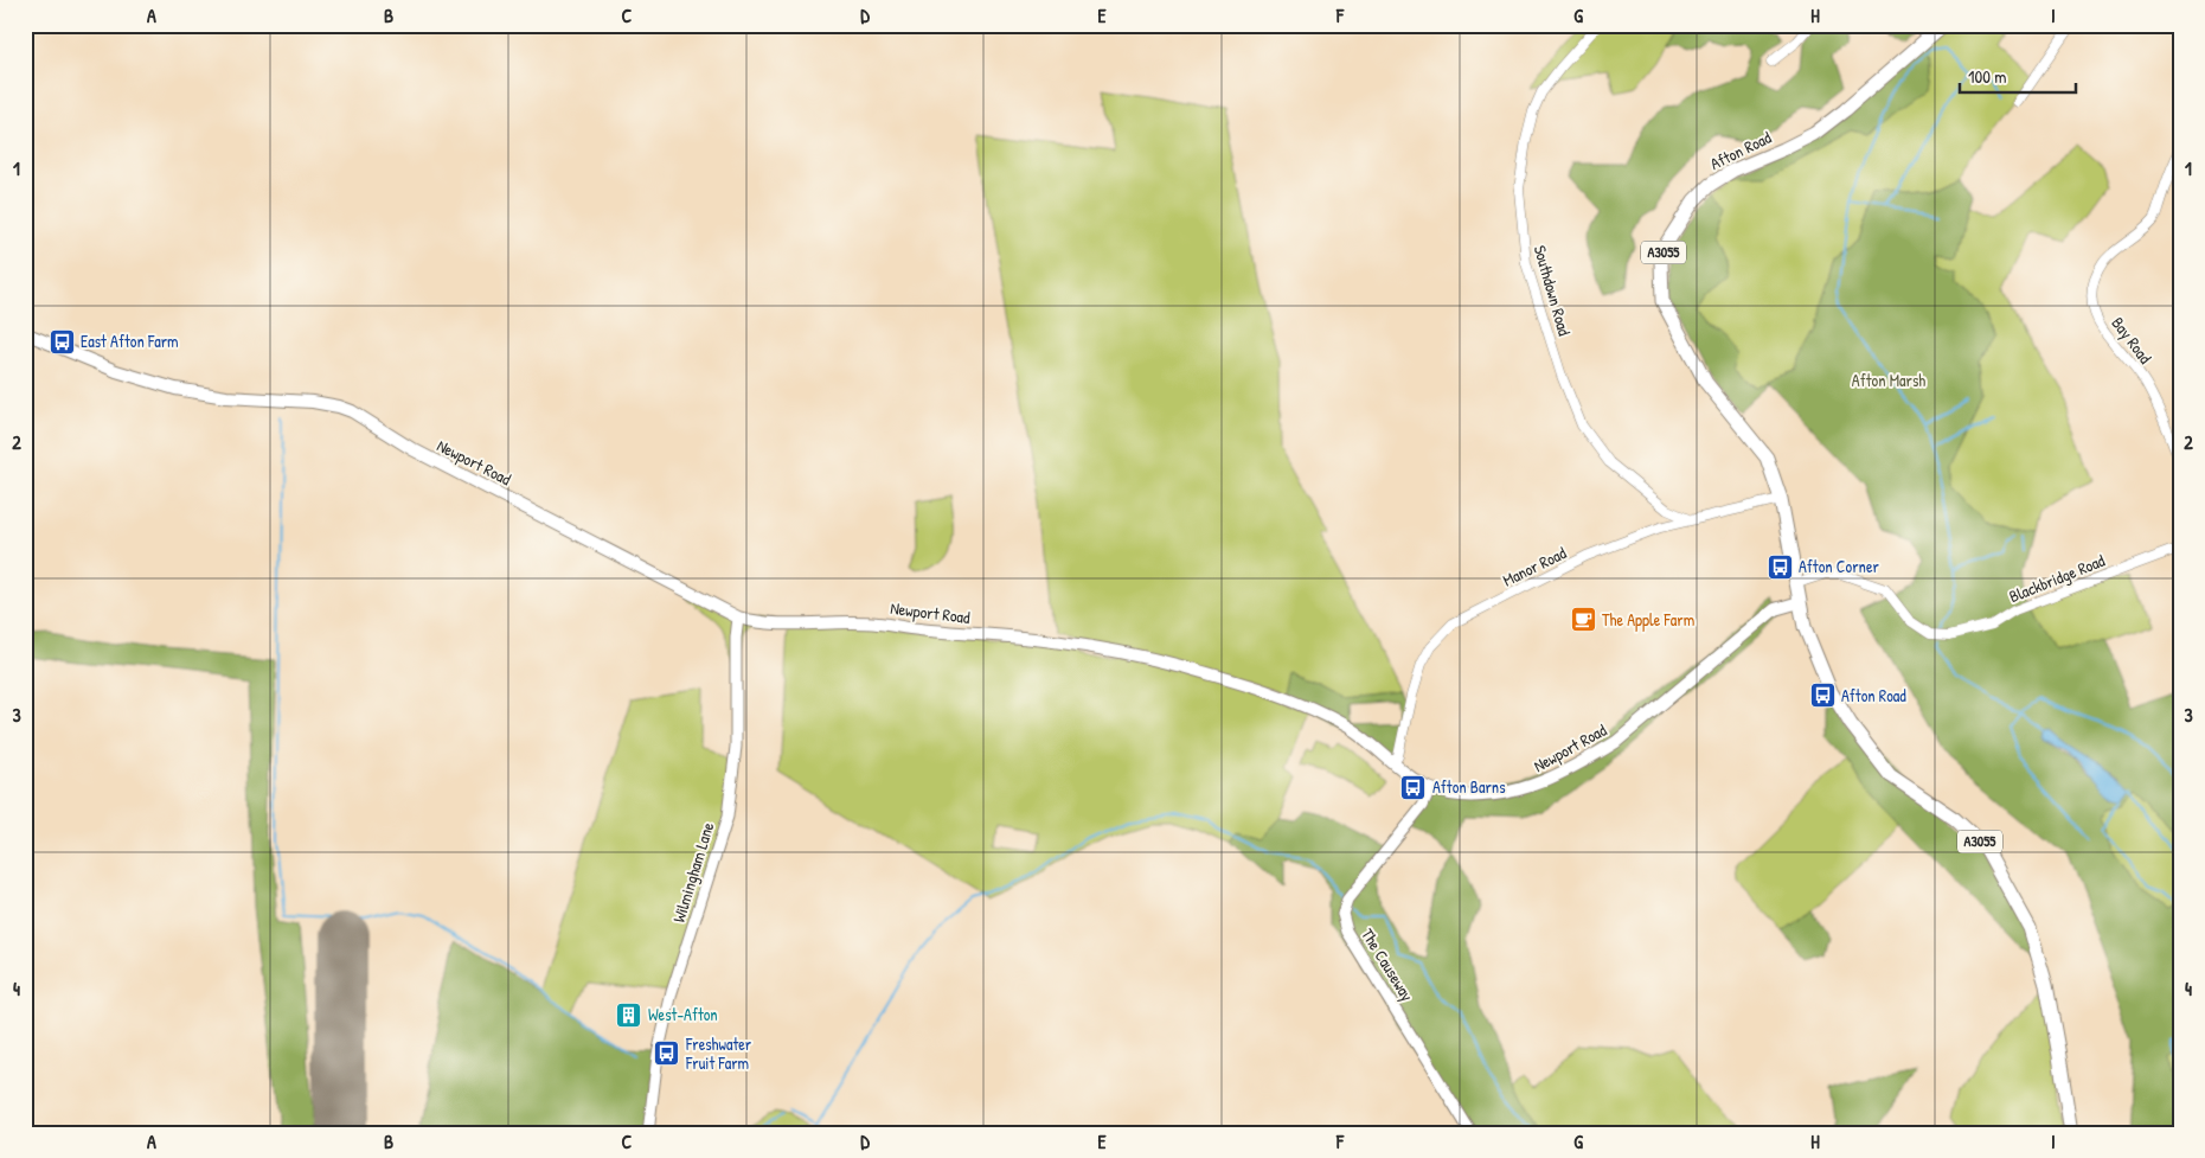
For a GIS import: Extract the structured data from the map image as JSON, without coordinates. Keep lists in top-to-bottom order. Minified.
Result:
{"streets":{"main road":["Afton Road","A3055","Newport Road"],"street":["Southdown Road","Bay Road","Manor Road","Blackbridge Road","Wilmingham Lane","The Causeway"]},"crossings":[["Afton Road","Newport Road"],["Afton Road","Manor Road"],["Afton Road","Blackbridge Road"],["Southdown Road","Manor Road"],["Newport Road","Manor Road"],["Newport Road","Wilmingham Lane"],["Newport Road","The Causeway"]],"parks":["Afton Marsh"],"places":{"bus stop":["East Afton Farm","Afton Corner","Afton Road","Afton Barns","Freshwater Fruit Farm"],"cafe":["The Apple Farm"],"building":["West-Afton"]},"scale_bar":"100 m","grid":{"columns":["A","B","C","D","E","F","G","H","I"],"rows":["1","2","3","4"]}}
